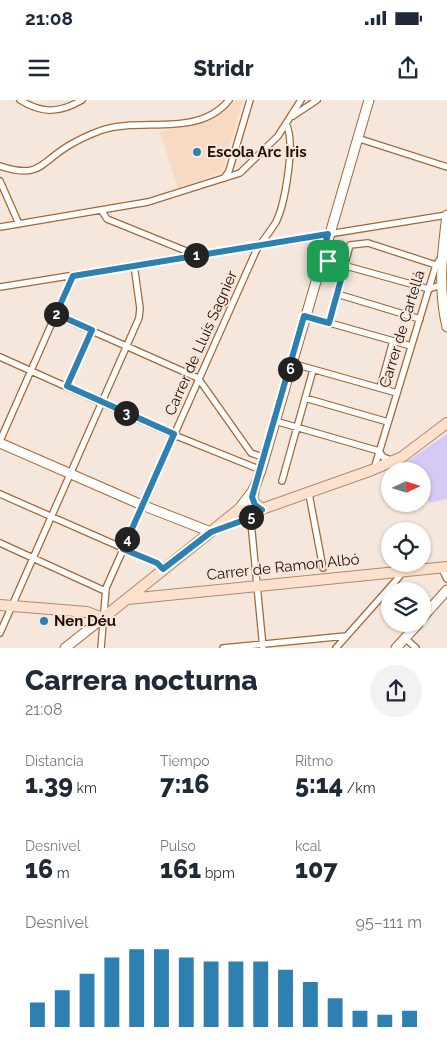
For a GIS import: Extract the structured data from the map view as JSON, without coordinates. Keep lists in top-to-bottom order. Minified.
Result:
{"streets":{"main road":["Carrer de Ramon Albó"],"street":["Carrer de Cartellà","Carrer de Lluís Sagnier"]},"places":["Escola Arc Iris","Nen Déu"],"north":"right","page":{"status":"21:08","header":"Stridr","pins":["1","2","6","3","5","4"],"heading":["Carrera nocturna","21:08"],"stats":[["Distancia","1.39 km"],["Tiempo","7:16"],["Ritmo","5:14 /km"],["Desnivel","16 m"],["Pulso","161 bpm"],["kcal","107"]],"chart":["Desnivel","95–111 m"]}}
